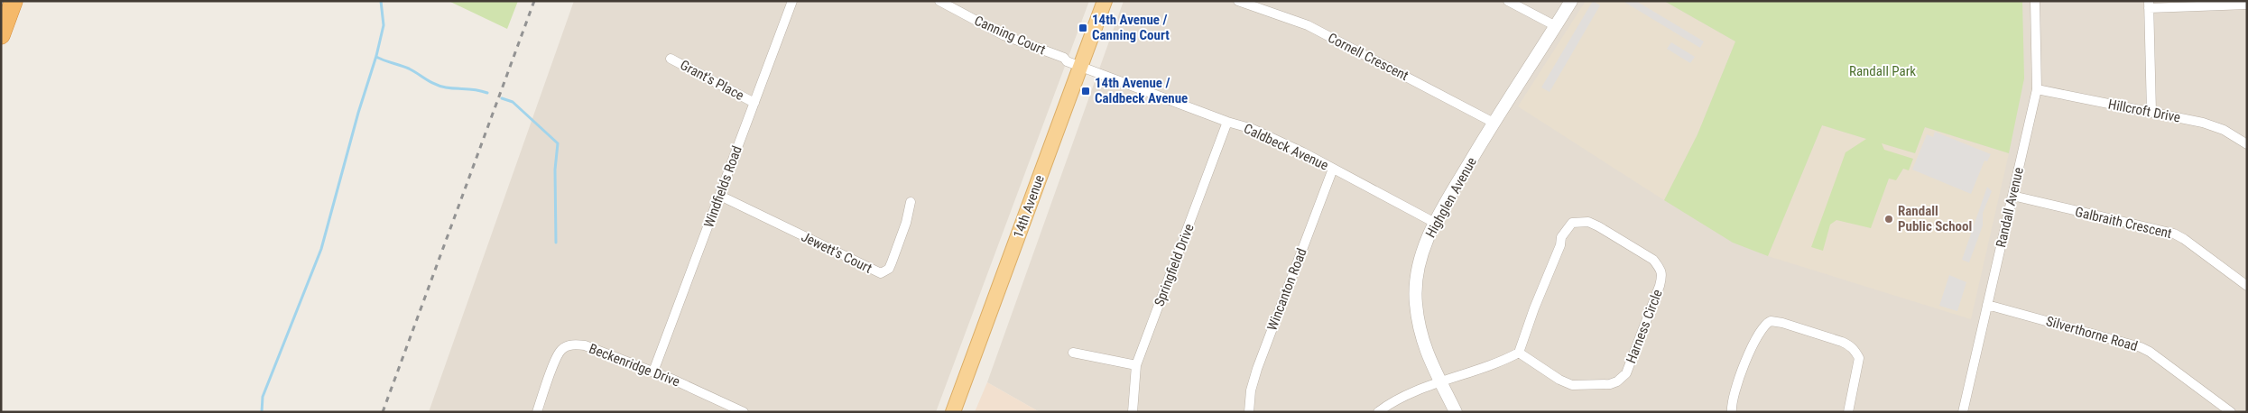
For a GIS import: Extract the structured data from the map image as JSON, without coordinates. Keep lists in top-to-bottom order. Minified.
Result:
{"streets":{"main road":["14th Avenue"],"street":["Canning Court","Cornell Crescent","Grant's Place","Hillcroft Drive","Caldbeck Avenue","Windfields Road","Highglen Avenue","Randall Avenue","Galbraith Crescent","Jewett's Court","Springfield Drive","Wincanton Road","Harness Circle","Silverthorne Road","Beckenridge Drive"]},"crossings":[["Canning Court","Caldbeck Avenue"],["Canning Court","14th Avenue"],["Cornell Crescent","Highglen Avenue"],["Grant's Place","Windfields Road"],["Hillcroft Drive","Randall Avenue"],["Caldbeck Avenue","Highglen Avenue"],["Caldbeck Avenue","14th Avenue"],["Caldbeck Avenue","Springfield Drive"],["Caldbeck Avenue","Wincanton Road"],["Windfields Road","Jewett's Court"],["Windfields Road","Beckenridge Drive"],["Randall Avenue","Galbraith Crescent"],["Randall Avenue","Silverthorne Road"]],"parks":["Randall Park"],"places":{"transit":["14th Avenue / Canning Court","14th Avenue / Caldbeck Avenue"],"other":["Randall Public School"]}}
